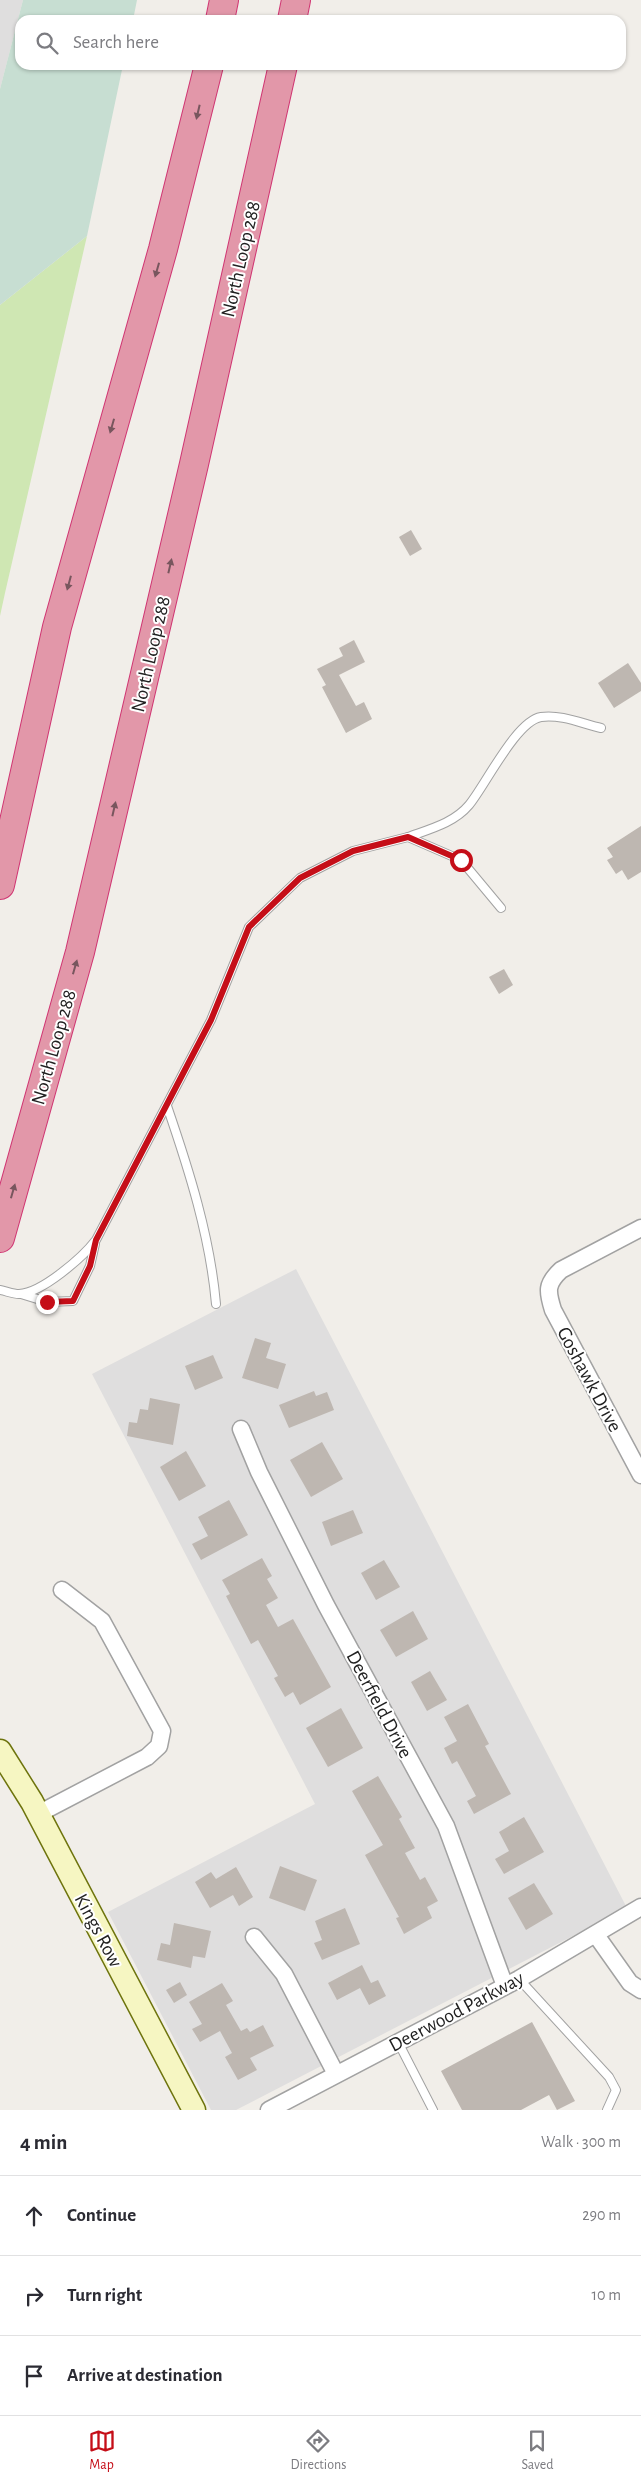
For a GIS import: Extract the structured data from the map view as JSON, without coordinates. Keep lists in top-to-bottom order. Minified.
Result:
{"streets":{"highway":["North Loop 288"],"street":["Goshawk Drive","Deerfield Drive","Kings Row","Deerwood Parkway"]},"crossings":[["Deerfield Drive","Deerwood Parkway"]],"page":{"search":"Search here","heading":["4 min","Walk · 300 m"],"list":[["Continue","290 m"],["Turn right","10 m"],"Arrive at destination"],"nav":["Map","Directions","Saved"]}}
